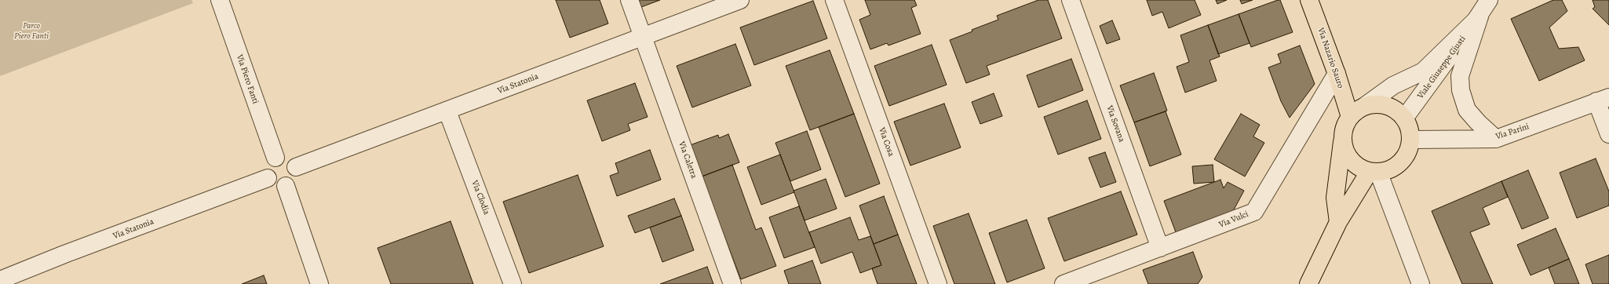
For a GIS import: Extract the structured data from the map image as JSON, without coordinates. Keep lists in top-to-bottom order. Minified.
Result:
{"streets":{"main road":["Via Nazario Sauro","Viale Giuseppe Giusti"],"street":["Via Piero Fanti","Via Statonia","Via Sovana","Via Parini","Via Cosa","Via Caletra","Via Clodia","Via Vulci"]},"crossings":[["Via Nazario Sauro","Viale Giuseppe Giusti"],["Via Nazario Sauro","Via Parini"],["Via Nazario Sauro","Via Vulci"],["Viale Giuseppe Giusti","Via Parini"],["Via Piero Fanti","Via Statonia"],["Via Statonia","Via Caletra"],["Via Statonia","Via Clodia"],["Via Sovana","Via Vulci"]],"parks":["Parco Piero Fanti"]}
